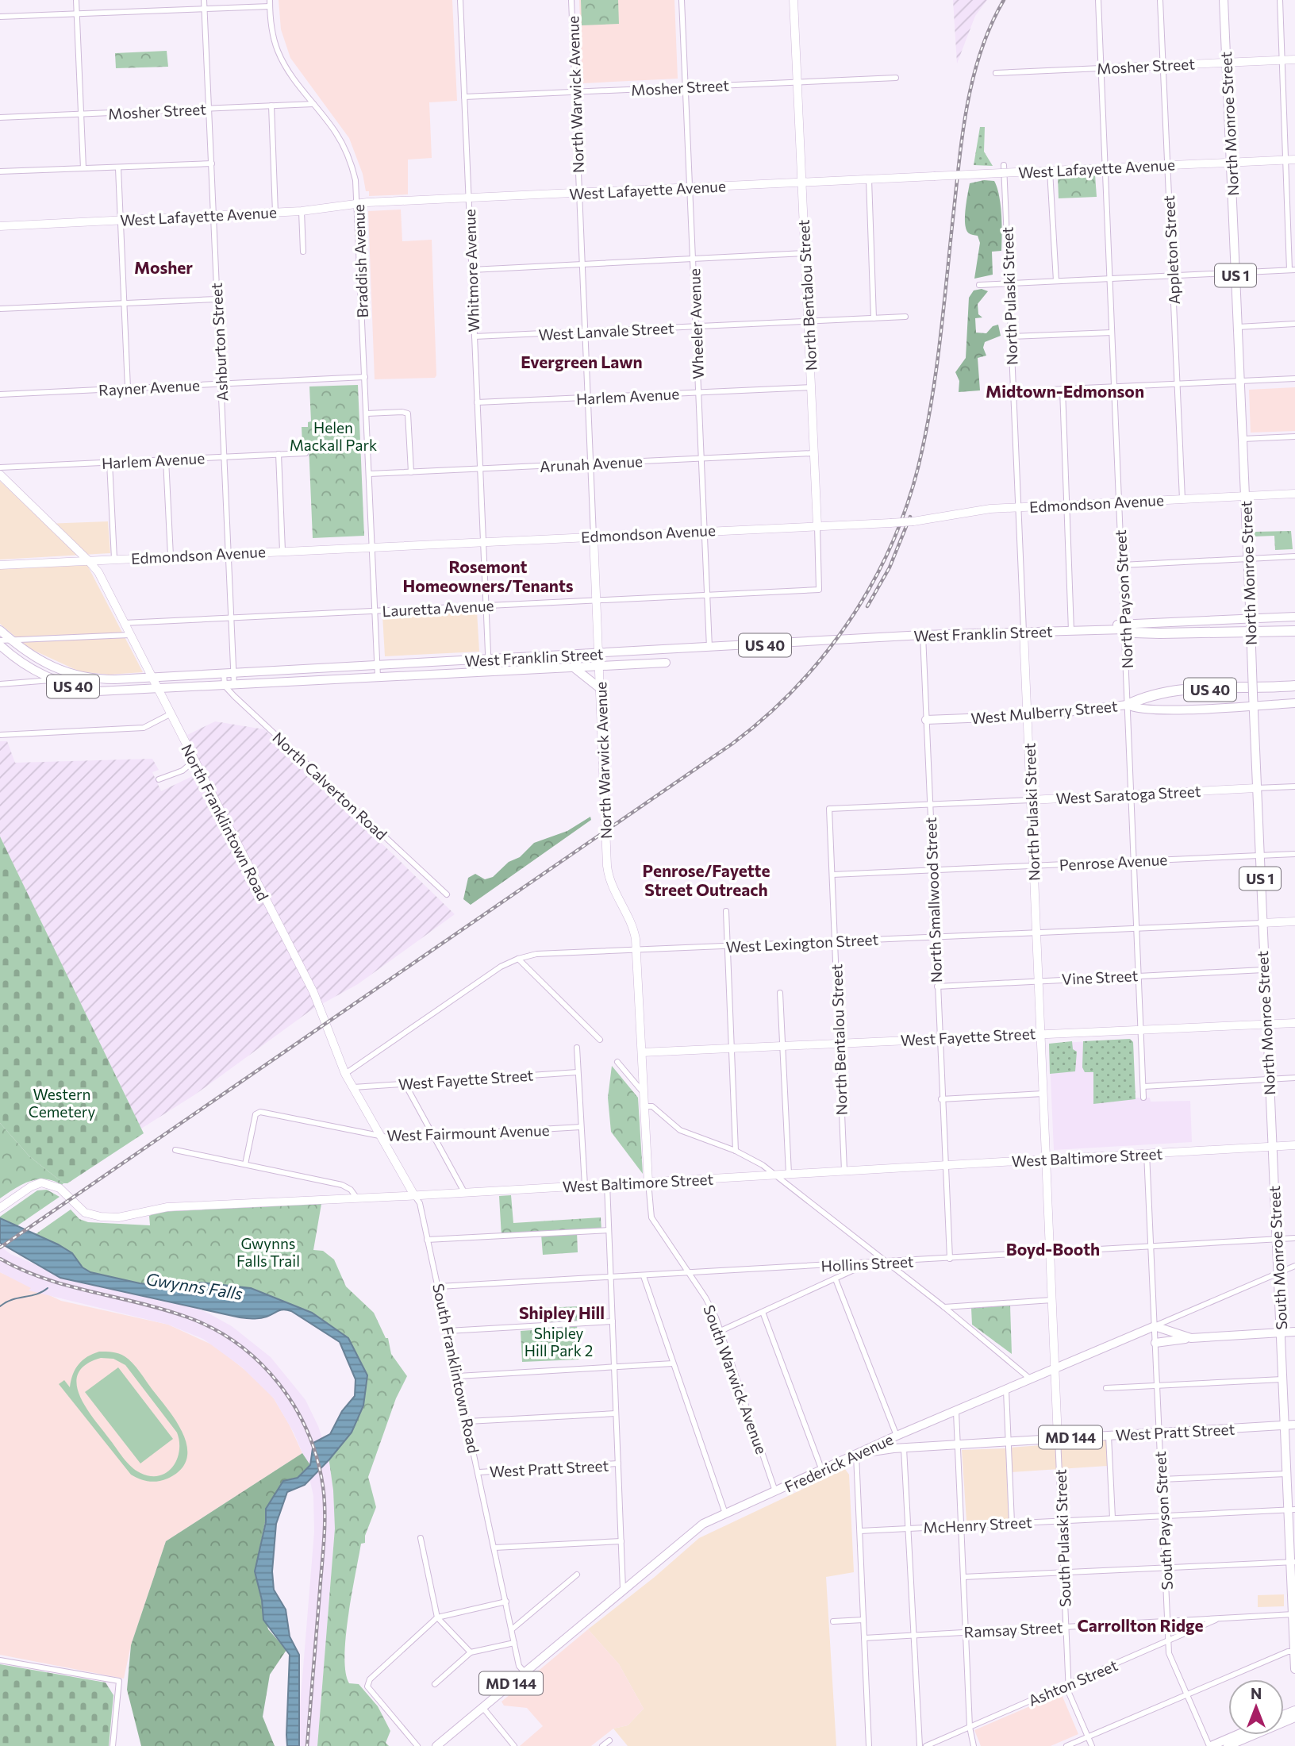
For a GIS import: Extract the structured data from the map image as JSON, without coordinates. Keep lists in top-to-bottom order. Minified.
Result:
{"streets":{"highway":["US 40"],"main road":["Mosher Street","North Warwick Avenue","North Monroe Street","West Lafayette Avenue","US 1","North Bentalou Street","North Pulaski Street","Edmondson Avenue","West Franklin Street","West Mulberry Street","West Saratoga Street","North Franklintown Road","West Lexington Street","West Fayette Street","West Baltimore Street","South Monroe Street","West Pratt Street","MD 144","Frederick Avenue","South Pulaski Street"],"street":["Appleton Street","Braddish Avenue","Whitmore Avenue","Wheeler Avenue","West Lanvale Street","Ashburton Street","Rayner Avenue","Harlem Avenue","Arunah Avenue","North Payson Street","Lauretta Avenue","North Calverton Road","Penrose Avenue","North Smallwood Street","Vine Street","West Fairmount Avenue","Hollins Street","South Franklintown Road","South Warwick Avenue","South Payson Street","McHenry Street","Ramsay Street","Ashton Street"]},"crossings":[["Mosher Street","North Warwick Avenue"],["Mosher Street","North Monroe Street"],["Mosher Street","Appleton Street"],["Mosher Street","Braddish Avenue"],["Mosher Street","Whitmore Avenue"],["Mosher Street","North Bentalou Street"],["Mosher Street","Wheeler Avenue"],["Mosher Street","Ashburton Street"],["Mosher Street","North Payson Street"],["North Warwick Avenue","West Lafayette Avenue"],["North Warwick Avenue","West Lanvale Street"],["North Warwick Avenue","Harlem Avenue"],["North Warwick Avenue","Arunah Avenue"],["North Warwick Avenue","Edmondson Avenue"],["North Warwick Avenue","Lauretta Avenue"],["North Warwick Avenue","West Franklin Street"],["North Warwick Avenue","West Lexington Street"],["North Warwick Avenue","West Fayette Street"],["North Warwick Avenue","West Baltimore Street"],["North Warwick Avenue","South Warwick Avenue"],["North Monroe Street","West Lafayette Avenue"],["North Monroe Street","Edmondson Avenue"],["North Monroe Street","West Franklin Street"],["North Monroe Street","West Mulberry Street"],["North Monroe Street","West Saratoga Street"],["North Monroe Street","Penrose Avenue"],["North Monroe Street","West Lexington Street"],["North Monroe Street","Vine Street"],["North Monroe Street","West Fayette Street"],["North Monroe Street","West Baltimore Street"],["North Monroe Street","South Monroe Street"],["West Lafayette Avenue","Appleton Street"],["West Lafayette Avenue","Braddish Avenue"],["West Lafayette Avenue","Whitmore Avenue"],["West Lafayette Avenue","North Bentalou Street"],["West Lafayette Avenue","North Pulaski Street"],["West Lafayette Avenue","Wheeler Avenue"],["West Lafayette Avenue","Ashburton Street"],["West Lafayette Avenue","North Payson Street"],["Appleton Street","Edmondson Avenue"],["Braddish Avenue","Rayner Avenue"],["Braddish Avenue","Arunah Avenue"],["Braddish Avenue","Edmondson Avenue"],["Braddish Avenue","Lauretta Avenue"],["Braddish Avenue","West Franklin Street"],["Whitmore Avenue","West Lanvale Street"],["Whitmore Avenue","Harlem Avenue"],["Whitmore Avenue","Arunah Avenue"],["Whitmore Avenue","Edmondson Avenue"],["Whitmore Avenue","Lauretta Avenue"],["Whitmore Avenue","West Franklin Street"],["North Bentalou Street","West Lanvale Street"],["North Bentalou Street","Harlem Avenue"],["North Bentalou Street","Arunah Avenue"],["North Bentalou Street","Edmondson Avenue"],["North Bentalou Street","Lauretta Avenue"],["North Bentalou Street","West Saratoga Street"],["North Bentalou Street","Penrose Avenue"],["North Bentalou Street","West Lexington Street"],["North Bentalou Street","West Fayette Street"],["North Bentalou Street","West Baltimore Street"],["North Pulaski Street","Edmondson Avenue"],["North Pulaski Street","West Franklin Street"],["North Pulaski Street","West Mulberry Street"],["North Pulaski Street","West Saratoga Street"],["North Pulaski Street","Penrose Avenue"],["North Pulaski Street","West Lexington Street"],["North Pulaski Street","Vine Street"],["North Pulaski Street","West Fayette Street"],["North Pulaski Street","West Baltimore Street"],["North Pulaski Street","South Pulaski Street"],["Wheeler Avenue","West Lanvale Street"],["Wheeler Avenue","Harlem Avenue"],["Wheeler Avenue","Arunah Avenue"],["Wheeler Avenue","Edmondson Avenue"],["Wheeler Avenue","Lauretta Avenue"],["Wheeler Avenue","West Franklin Street"],["Ashburton Street","Rayner Avenue"],["Ashburton Street","Harlem Avenue"],["Ashburton Street","Edmondson Avenue"],["Ashburton Street","Lauretta Avenue"],["Ashburton Street","West Franklin Street"],["Edmondson Avenue","North Payson Street"],["Edmondson Avenue","North Franklintown Road"],["North Payson Street","West Franklin Street"],["North Payson Street","US 40"],["North Payson Street","West Mulberry Street"],["North Payson Street","West Saratoga Street"],["North Payson Street","Penrose Avenue"],["North Payson Street","West Lexington Street"],["North Payson Street","Vine Street"],["North Payson Street","West Fayette Street"],["Lauretta Avenue","North Franklintown Road"],["West Franklin Street","US 40"],["West Franklin Street","North Calverton Road"],["West Franklin Street","North Franklintown Road"],["West Franklin Street","North Smallwood Street"],["US 40","West Mulberry Street"],["West Mulberry Street","North Smallwood Street"],["West Saratoga Street","North Smallwood Street"],["North Franklintown Road","West Lexington Street"],["North Franklintown Road","West Fayette Street"],["North Franklintown Road","West Fairmount Avenue"],["North Franklintown Road","West Baltimore Street"],["North Franklintown Road","South Franklintown Road"],["Penrose Avenue","North Smallwood Street"],["North Smallwood Street","West Lexington Street"],["North Smallwood Street","Vine Street"],["North Smallwood Street","West Fayette Street"],["North Smallwood Street","West Baltimore Street"],["North Smallwood Street","Hollins Street"],["West Baltimore Street","South Monroe Street"],["West Baltimore Street","South Franklintown Road"],["West Baltimore Street","South Warwick Avenue"],["West Baltimore Street","South Payson Street"],["West Baltimore Street","South Pulaski Street"],["South Monroe Street","Hollins Street"],["South Monroe Street","West Pratt Street"],["South Monroe Street","Frederick Avenue"],["South Monroe Street","McHenry Street"],["South Monroe Street","Ramsay Street"],["Hollins Street","South Franklintown Road"],["Hollins Street","South Warwick Avenue"],["Hollins Street","South Payson Street"],["Hollins Street","South Pulaski Street"],["South Franklintown Road","West Pratt Street"],["South Franklintown Road","Frederick Avenue"],["South Warwick Avenue","Frederick Avenue"],["West Pratt Street","Frederick Avenue"],["West Pratt Street","South Payson Street"],["West Pratt Street","South Pulaski Street"],["Frederick Avenue","South Payson Street"],["Frederick Avenue","South Pulaski Street"],["South Payson Street","McHenry Street"],["South Payson Street","Ramsay Street"],["South Payson Street","Ashton Street"],["McHenry Street","South Pulaski Street"],["South Pulaski Street","Ramsay Street"],["South Pulaski Street","Ashton Street"],["Ramsay Street","Ashton Street"]],"districts":["Mosher","Evergreen Lawn","Midtown-Edmonson","Rosemont Homeowners/Tenants","Penrose/Fayette Street Outreach","Boyd-Booth","Shipley Hill","Carrollton Ridge"],"water":["Gwynns Falls"],"parks":["Helen Mackall Park","Western Cemetery","Gwynns Falls Trail","Shipley Hill Park 2"],"north":"top"}
